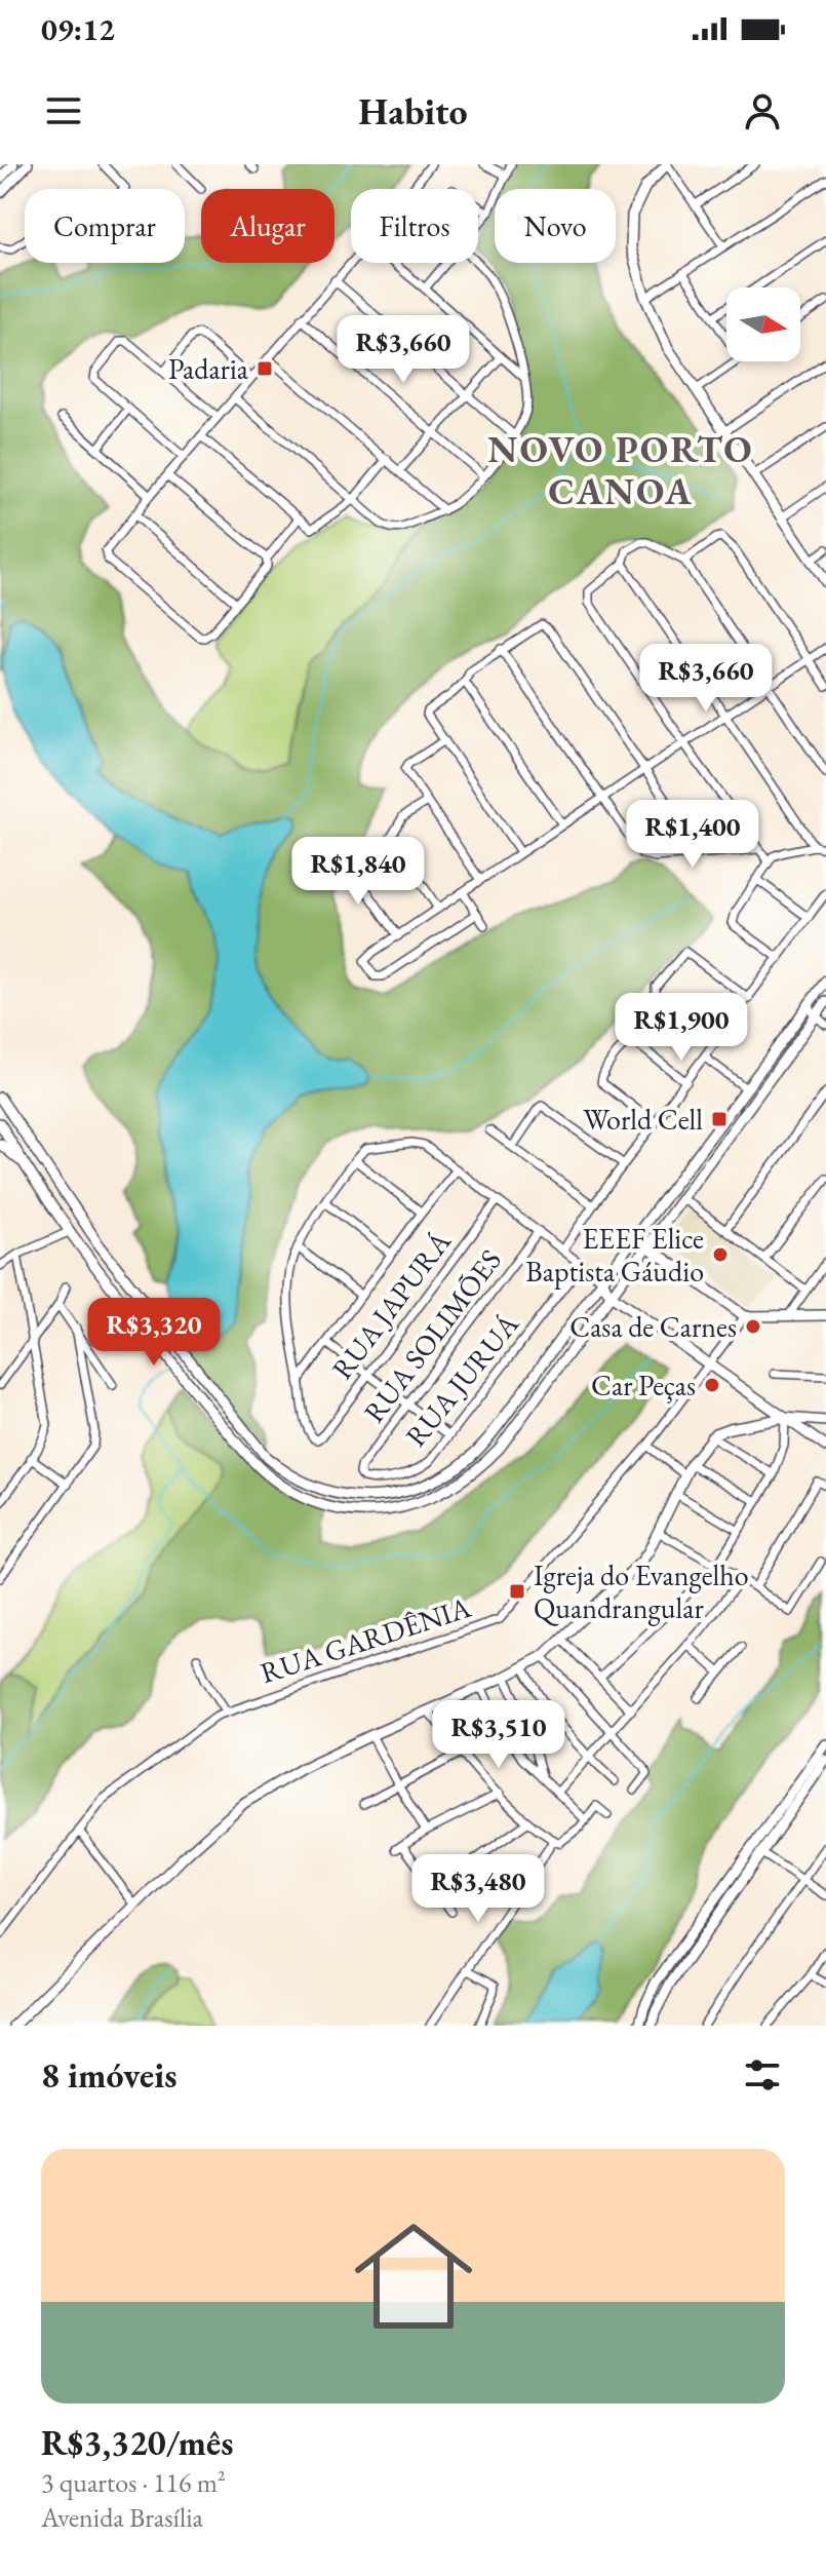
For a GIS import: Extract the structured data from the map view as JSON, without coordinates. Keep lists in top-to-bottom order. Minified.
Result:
{"streets":{"street":["RUA JAPURÁ","RUA SOLIMÕES","RUA JURUÁ","RUA GARDÊNIA"]},"crossings":[["RUA SOLIMÕES","RUA JURUÁ"]],"districts":["NOVO PORTO CANOA"],"places":{"transit":["Padaria","World Cell","Igreja do Evangelho Quandrangular"],"other":["EEEF Elice Baptista Gáudio","Casa de Carnes","Car Peças"]},"north":"right","page":{"status":"09:12","header":"Habito","chip":["Comprar","Alugar","Filtros","Novo"],"price":["R$3,660","R$3,660","R$1,400","R$1,840","R$1,900","R$3,320","R$3,510","R$3,480"],"heading":"8 imóveis","list":[{"name":"R$3,320/mês","note":"3 quartos · 116 m² · Avenida Brasília"}]}}
